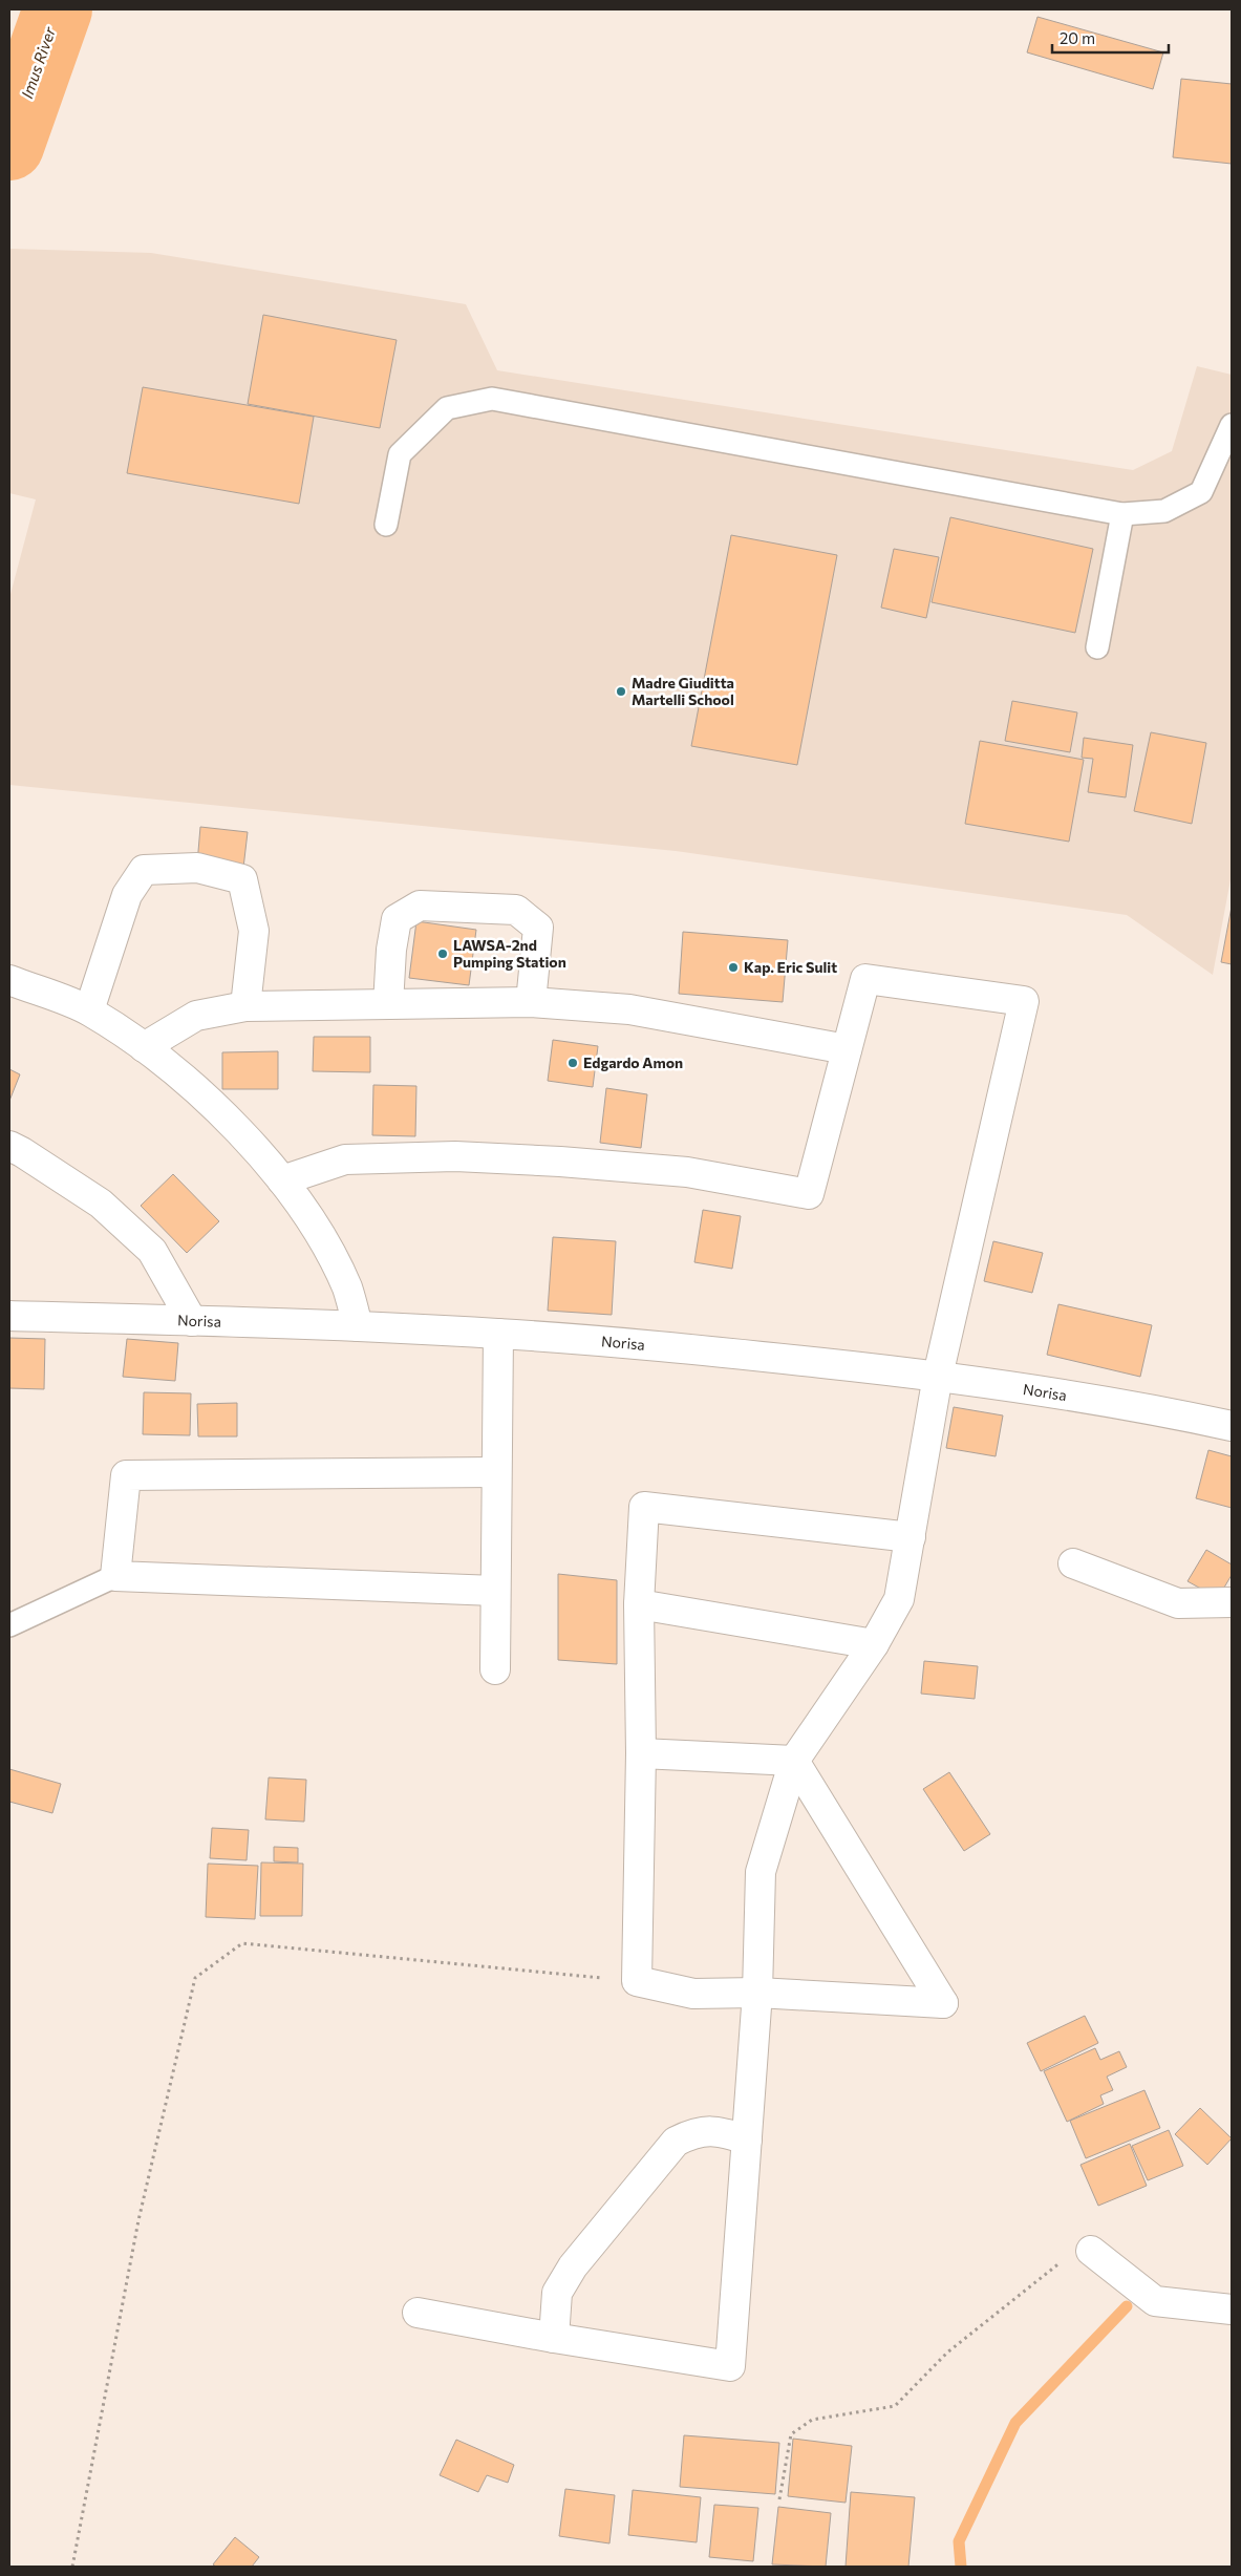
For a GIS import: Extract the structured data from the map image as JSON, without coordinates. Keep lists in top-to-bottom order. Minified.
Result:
{"streets":{"street":["Norisa"]},"water":["Imus River"],"places":["Madre Giuditta Martelli School","LAWSA-2nd Pumping Station","Kap. Eric Sulit","Edgardo Amon"],"scale_bar":"20 m"}
